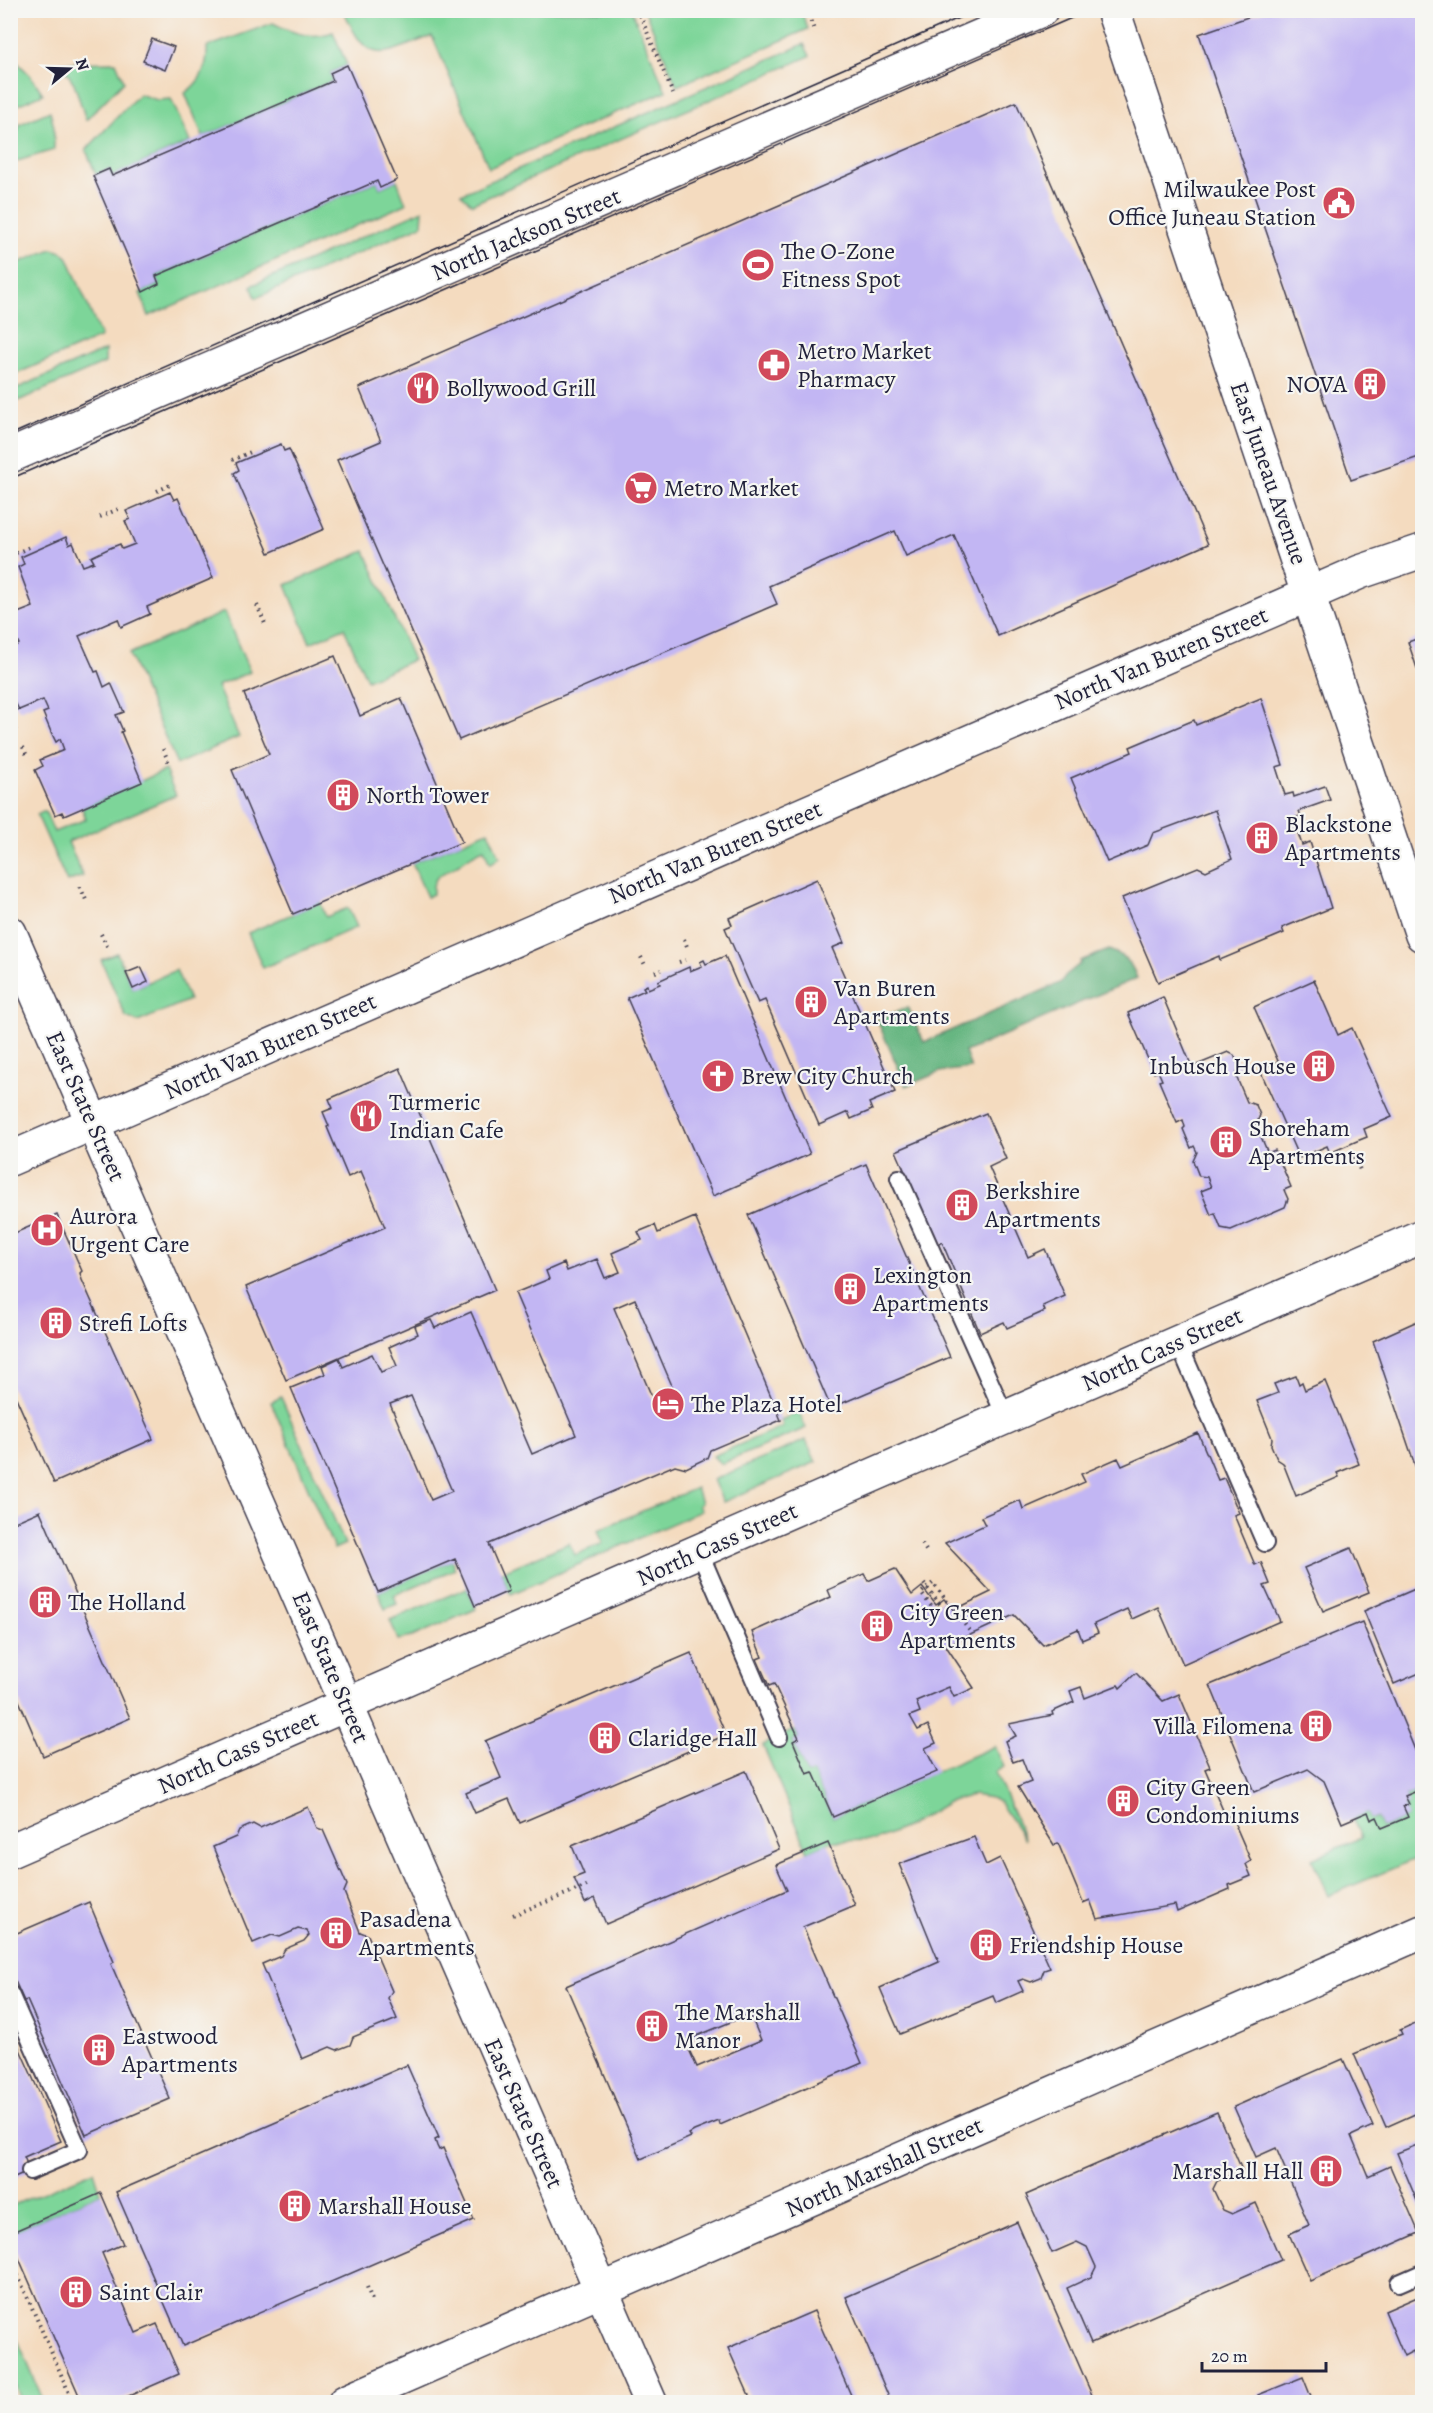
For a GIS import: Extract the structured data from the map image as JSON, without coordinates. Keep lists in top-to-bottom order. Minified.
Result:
{"streets":{"street":["North Jackson Street","East Juneau Avenue","North Van Buren Street","East State Street","North Cass Street","North Marshall Street"]},"crossings":[["East Juneau Avenue","North Van Buren Street"],["North Van Buren Street","East State Street"],["East State Street","North Cass Street"],["East State Street","North Marshall Street"]],"places":{"public building":["Milwaukee Post Office Juneau Station"],"sports":["The O-Zone Fitness Spot"],"pharmacy":["Metro Market Pharmacy"],"building":["NOVA","North Tower","Blackstone Apartments","Van Buren Apartments","Inbusch House","Shoreham Apartments","Berkshire Apartments","Lexington Apartments","Strefi Lofts","The Holland","City Green Apartments","Villa Filomena","Claridge Hall","City Green Condominiums","Pasadena Apartments","Friendship House","The Marshall Manor","Eastwood Apartments","Marshall Hall","Marshall House","Saint Clair"],"restaurant":["Bollywood Grill","Turmeric Indian Cafe"],"supermarket":["Metro Market"],"church":["Brew City Church"],"hospital":["Aurora Urgent Care"],"hotel":["The Plaza Hotel"]},"scale_bar":"20 m","north":"right"}
